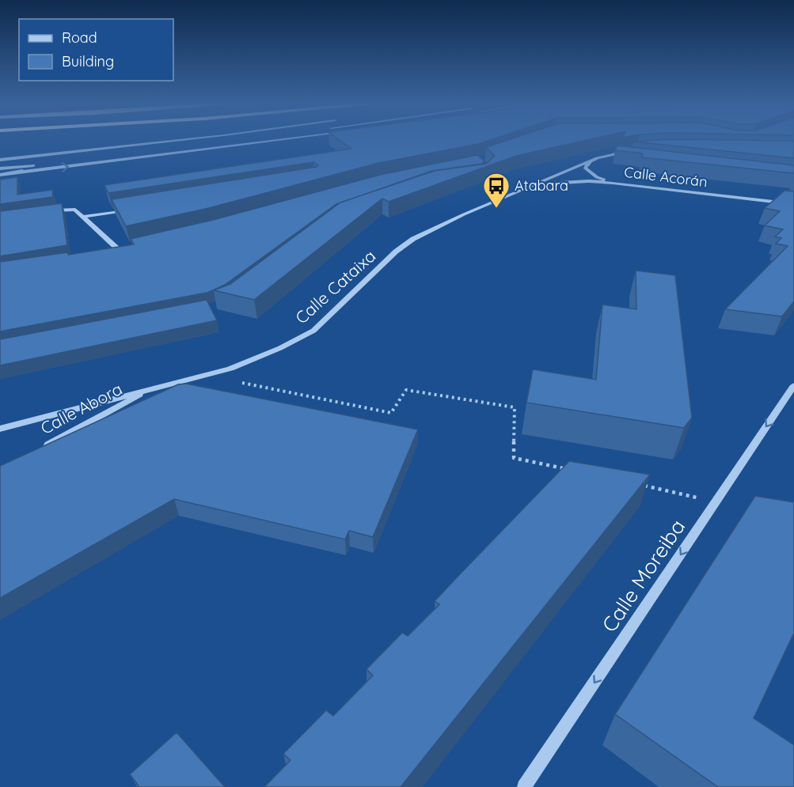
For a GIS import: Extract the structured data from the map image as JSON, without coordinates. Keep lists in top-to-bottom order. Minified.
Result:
{"streets":{"street":["Calle Acorán","Calle Cataixa","Calle Abora","Calle Moreiba"]},"crossings":[["Calle Acorán","Calle Cataixa"],["Calle Cataixa","Calle Abora"]],"one_way":["Calle Moreiba"],"places":{"bus stop":["Atabara"]},"legend":["Road","Building"]}
